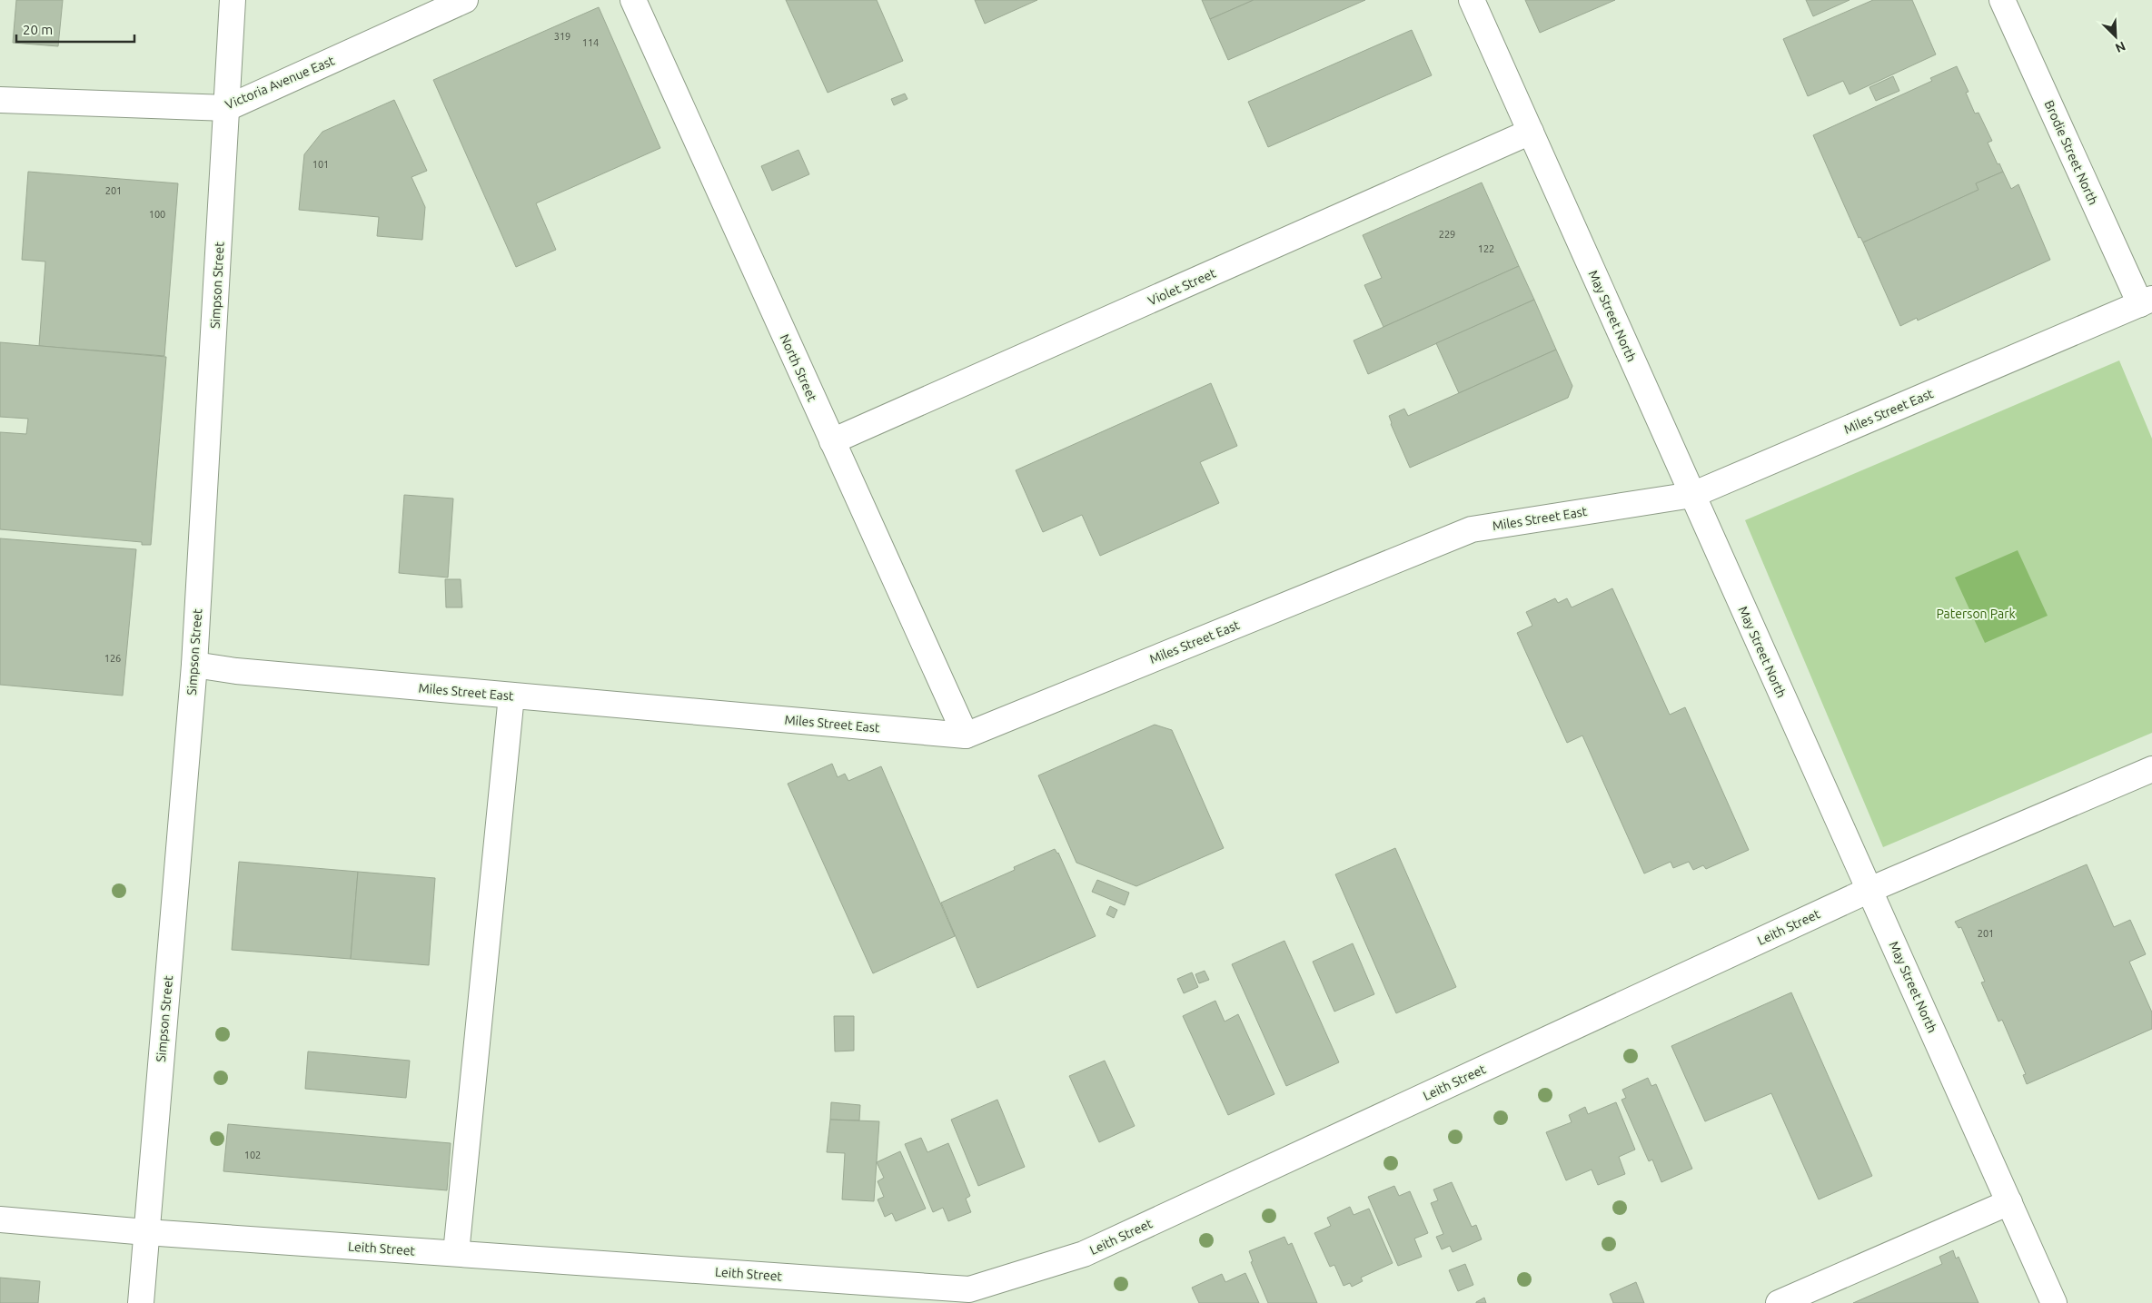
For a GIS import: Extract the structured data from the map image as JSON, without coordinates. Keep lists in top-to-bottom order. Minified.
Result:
{"streets":{"street":["Victoria Avenue East","Brodie Street North","Simpson Street","Violet Street","May Street North","North Street","Miles Street East","Leith Street"]},"crossings":[["Victoria Avenue East","Simpson Street"],["Brodie Street North","Miles Street East"],["Simpson Street","Miles Street East"],["Simpson Street","Leith Street"],["Violet Street","May Street North"],["Violet Street","North Street"],["May Street North","Miles Street East"],["May Street North","Leith Street"],["North Street","Miles Street East"]],"parks":["Paterson Park"],"house_numbers":["319","114","101","201","100","229","122","126","201","102"],"scale_bar":"20 m","north":"bottom right"}
